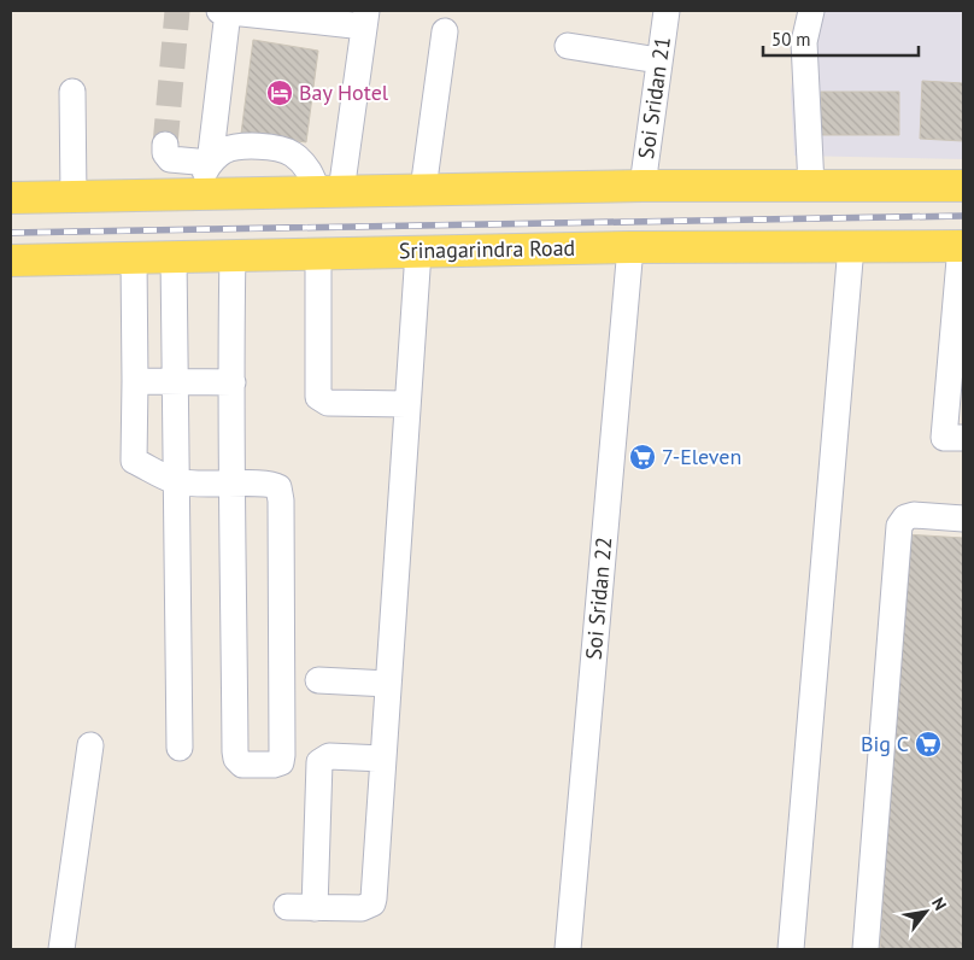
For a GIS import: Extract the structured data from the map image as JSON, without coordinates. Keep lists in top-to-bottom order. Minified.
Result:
{"streets":{"main road":["Srinagarindra Road"],"street":["Soi Sridan 21","Soi Sridan 22"]},"crossings":[["Srinagarindra Road","Soi Sridan 22"]],"places":{"hotel":["Bay Hotel"],"supermarket":["7-Eleven","Big C"]},"scale_bar":"50 m","north":"top right"}
